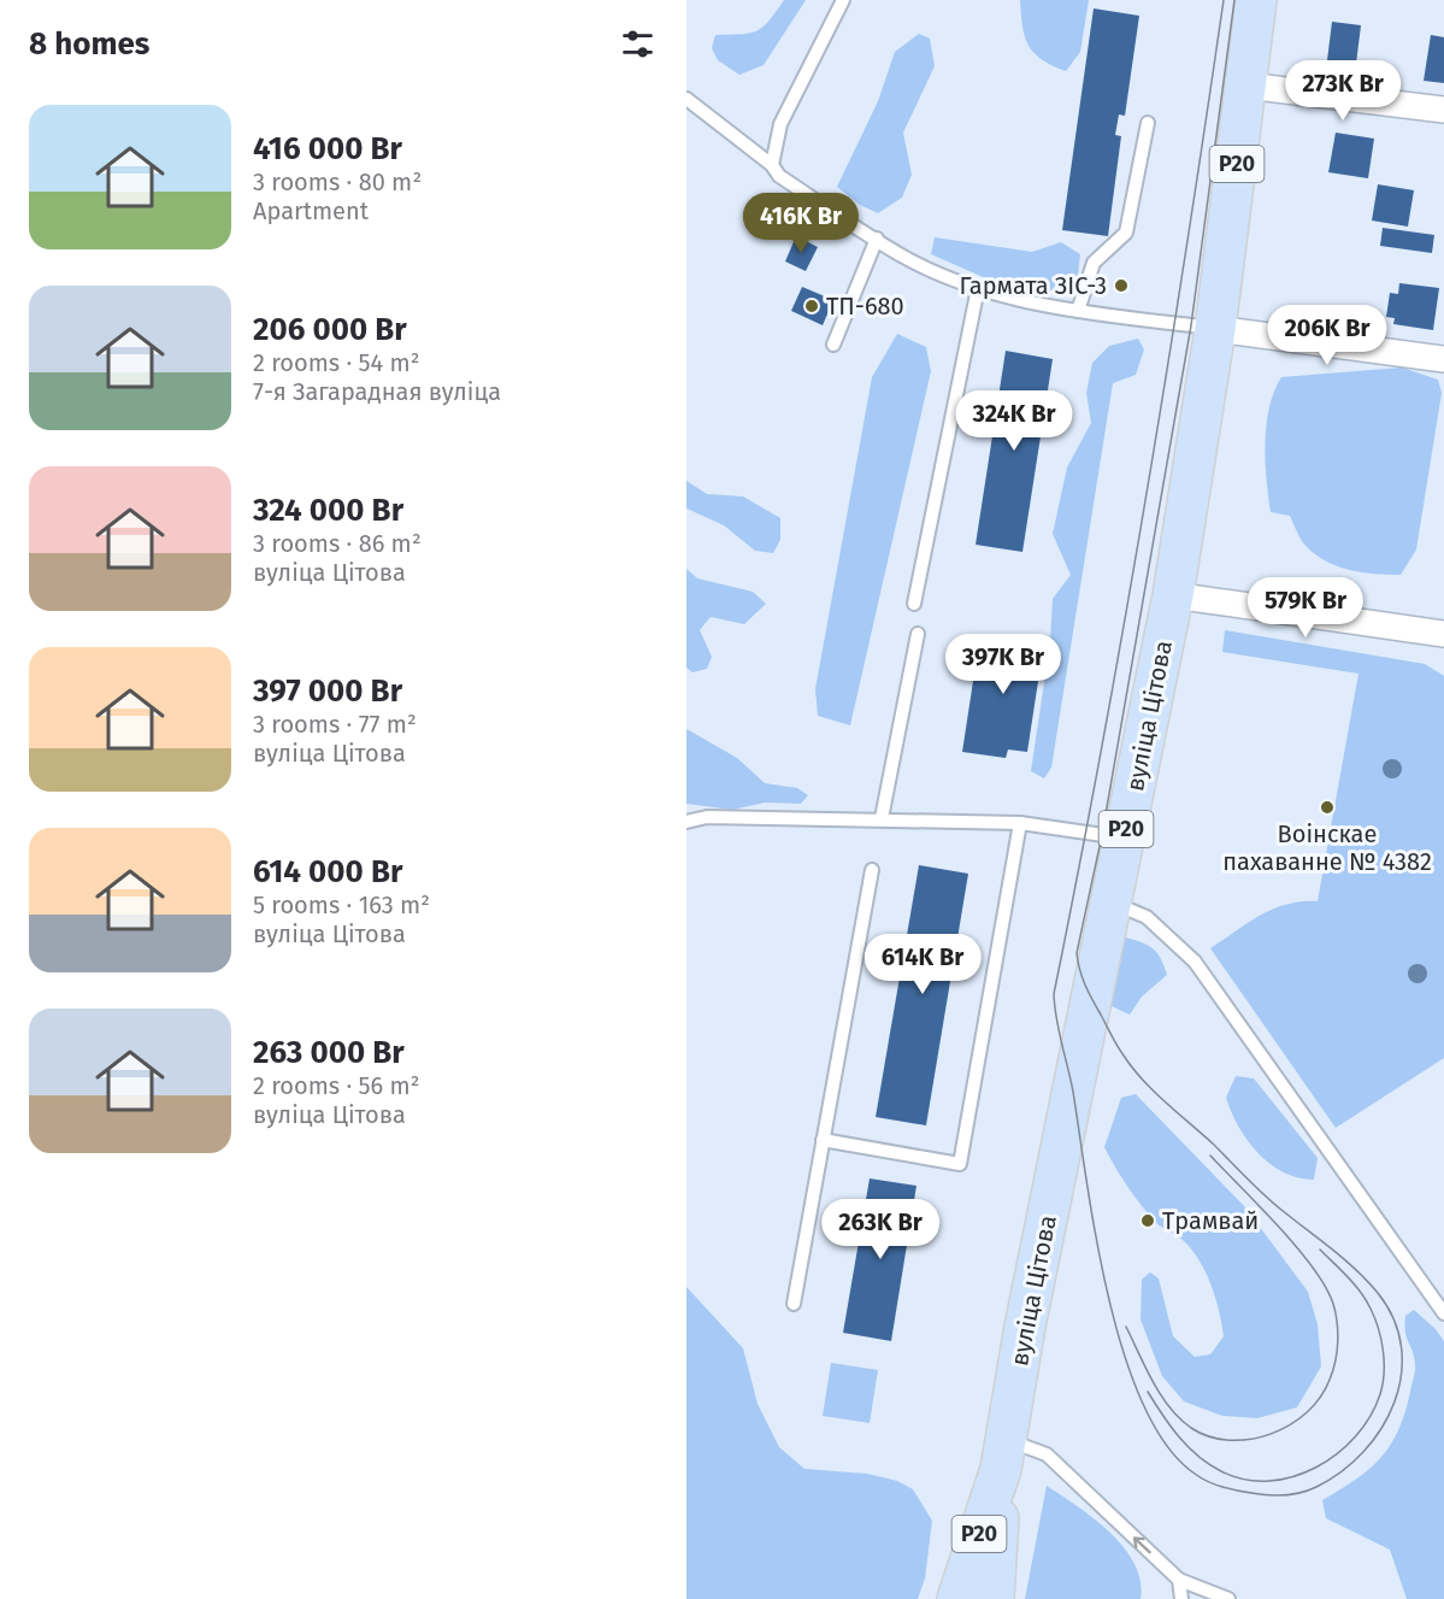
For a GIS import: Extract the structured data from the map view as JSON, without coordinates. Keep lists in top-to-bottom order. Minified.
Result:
{"streets":{"main road":["Р20","вуліца Цітова"]},"places":["Гармата ЗІС-3","ТП-680","Воінскае пахаванне № 4382","Трамвай"],"page":{"heading":"8 homes","price":["273K Br","416K Br","206K Br","324K Br","579K Br","397K Br","614K Br","263K Br"],"list":[{"name":"416 000 Br","note":"3 rooms · 80 m² · Apartment"},{"name":"206 000 Br","note":"2 rooms · 54 m² · 7-я Загарадная вуліца"},{"name":"324 000 Br","note":"3 rooms · 86 m² · вуліца Цітова"},{"name":"397 000 Br","note":"3 rooms · 77 m² · вуліца Цітова"},{"name":"614 000 Br","note":"5 rooms · 163 m² · вуліца Цітова"},{"name":"263 000 Br","note":"2 rooms · 56 m² · вуліца Цітова"}]}}
